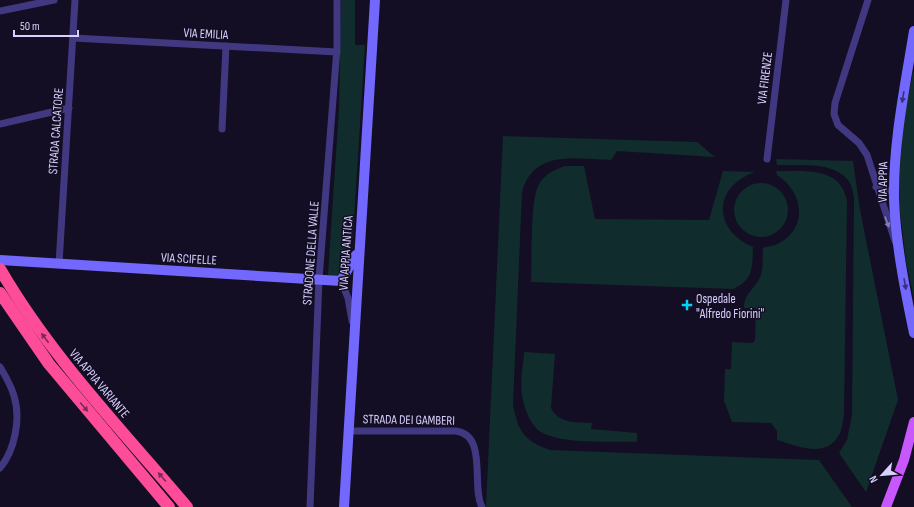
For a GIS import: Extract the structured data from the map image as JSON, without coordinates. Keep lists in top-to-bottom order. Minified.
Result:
{"streets":{"highway":["VIA APPIA VARIANTE"],"street":["VIA EMILIA","VIA FIRENZE","STRADA CALCATORE","VIA APPIA","STRADONE DELLA VALLE","VIA APPIA ANTICA","VIA SCIFELLE","STRADA DEI GAMBERI"]},"crossings":[["VIA EMILIA","STRADA CALCATORE"],["VIA EMILIA","STRADONE DELLA VALLE"],["STRADA CALCATORE","VIA SCIFELLE"],["STRADONE DELLA VALLE","VIA SCIFELLE"],["VIA APPIA ANTICA","STRADA DEI GAMBERI"],["VIA SCIFELLE","VIA APPIA VARIANTE"]],"places":{"health":["Ospedale \"Alfredo Fiorini\""]},"scale_bar":"50 m","north":"bottom left"}
